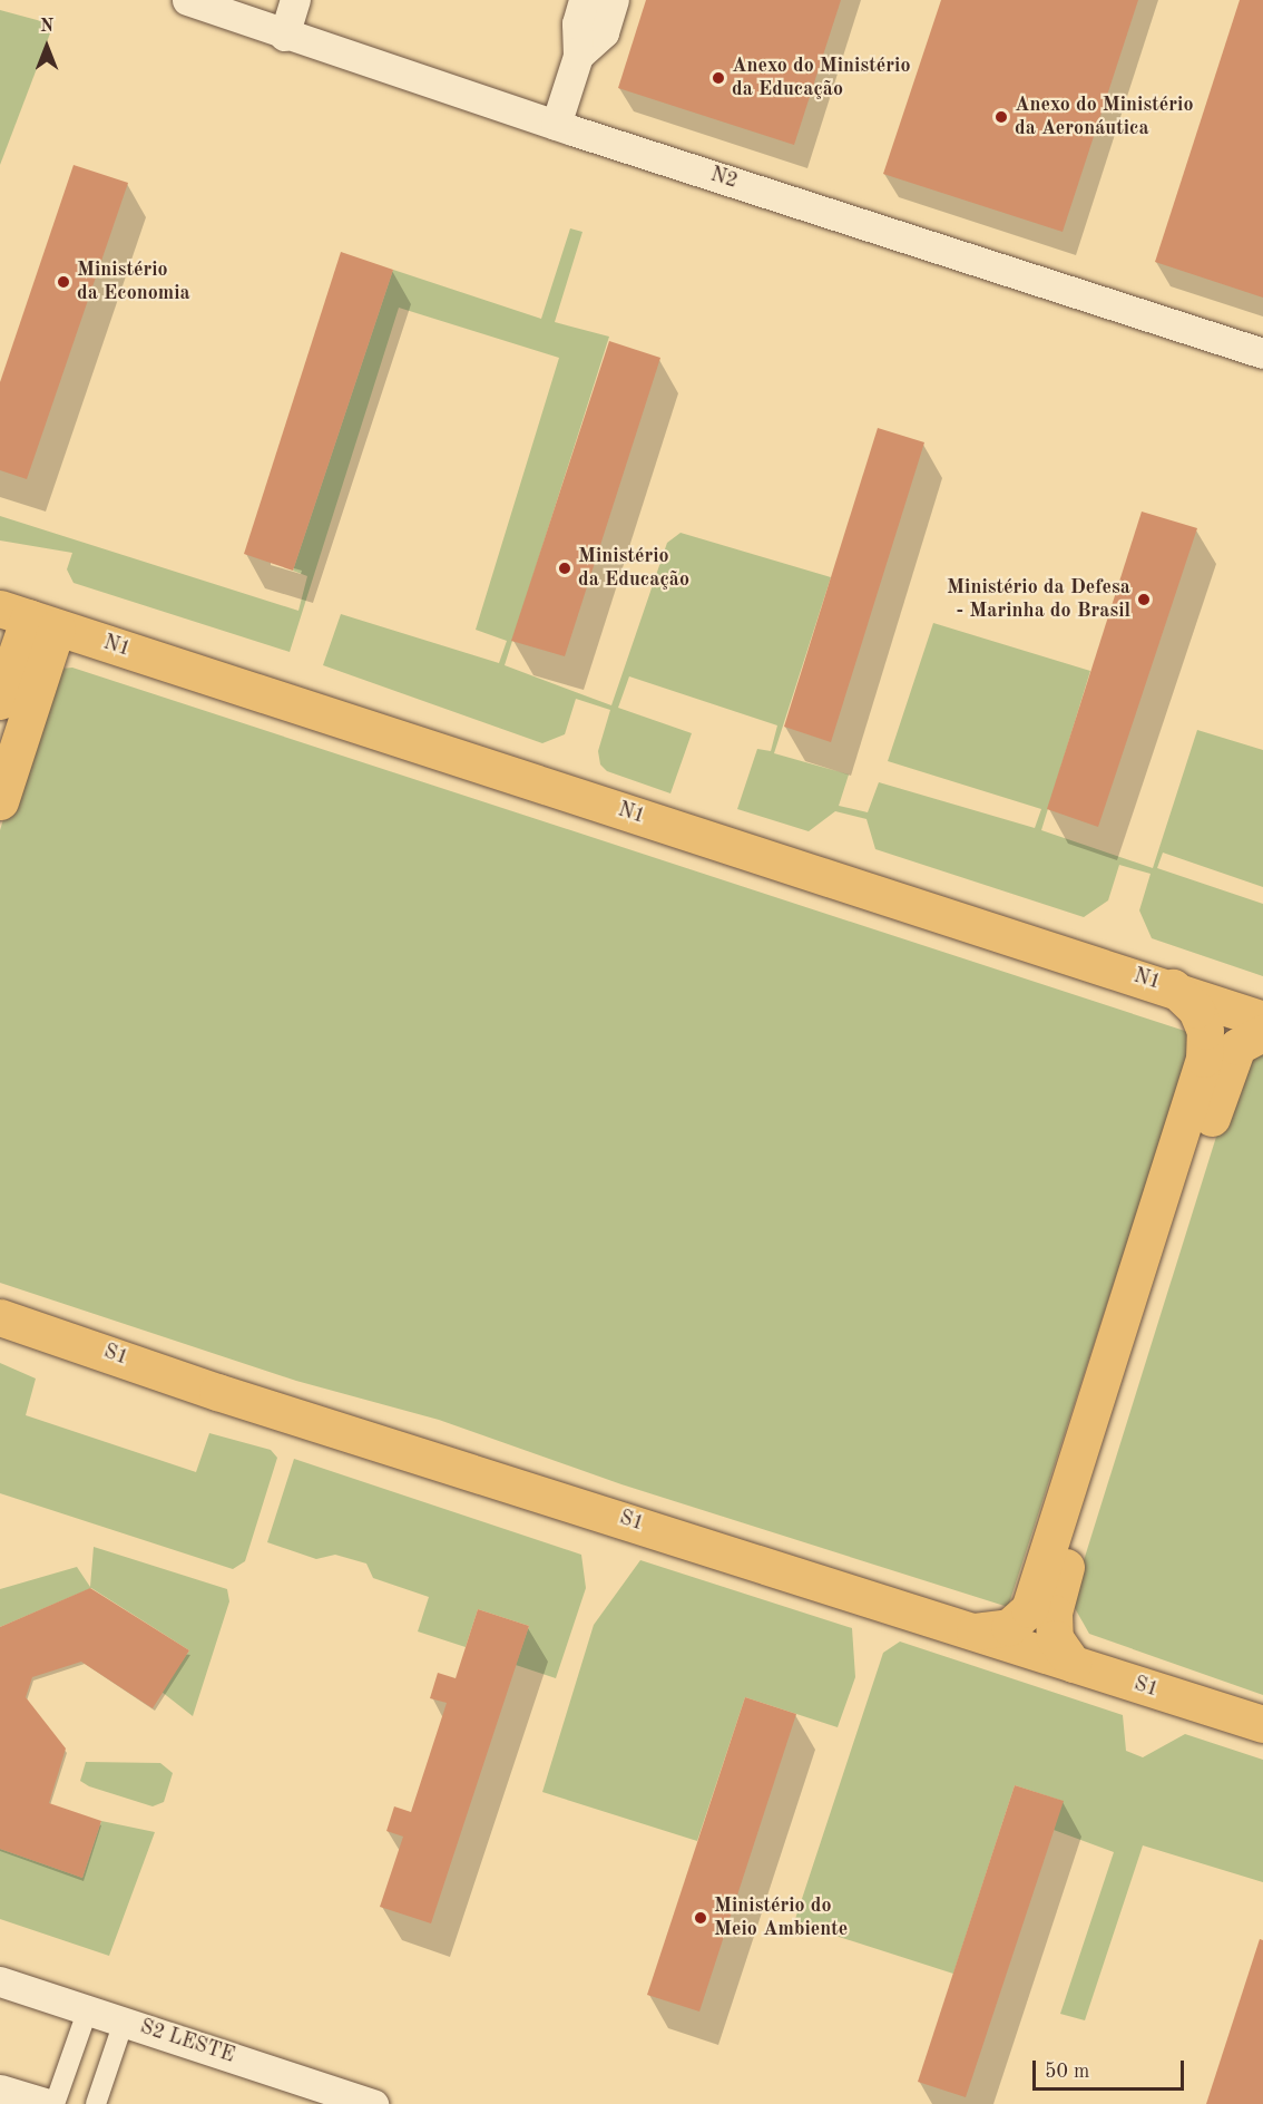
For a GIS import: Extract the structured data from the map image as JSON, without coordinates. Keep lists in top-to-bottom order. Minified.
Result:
{"streets":{"highway":["N1","S1"],"main road":["N2","S2 LESTE"]},"places":["Anexo do Ministério da Educação","Anexo do Ministério da Aeronáutica","Ministério da Economia","Ministério da Educação","Ministério da Defesa - Marinha do Brasil","Ministério do Meio Ambiente"],"scale_bar":"50 m","north":"top"}
